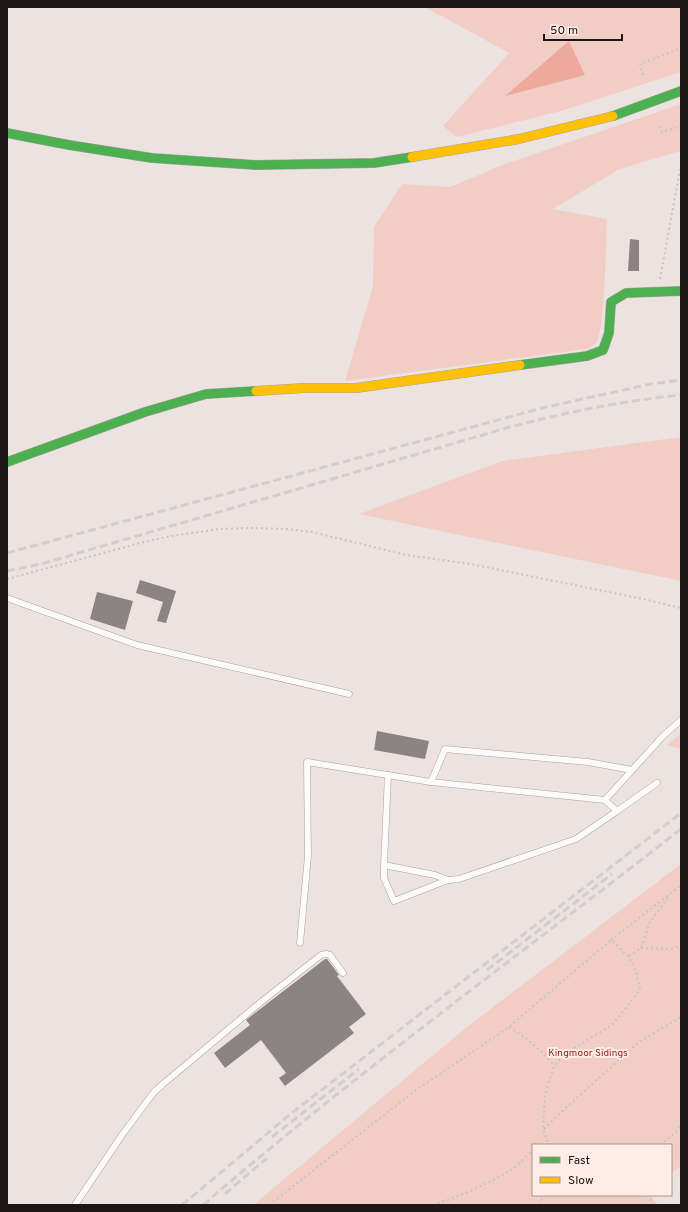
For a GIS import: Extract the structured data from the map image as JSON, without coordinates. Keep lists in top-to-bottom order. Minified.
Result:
{"parks":["Kingmoor Sidings"],"legend":["Fast","Slow"],"scale_bar":"50 m"}
